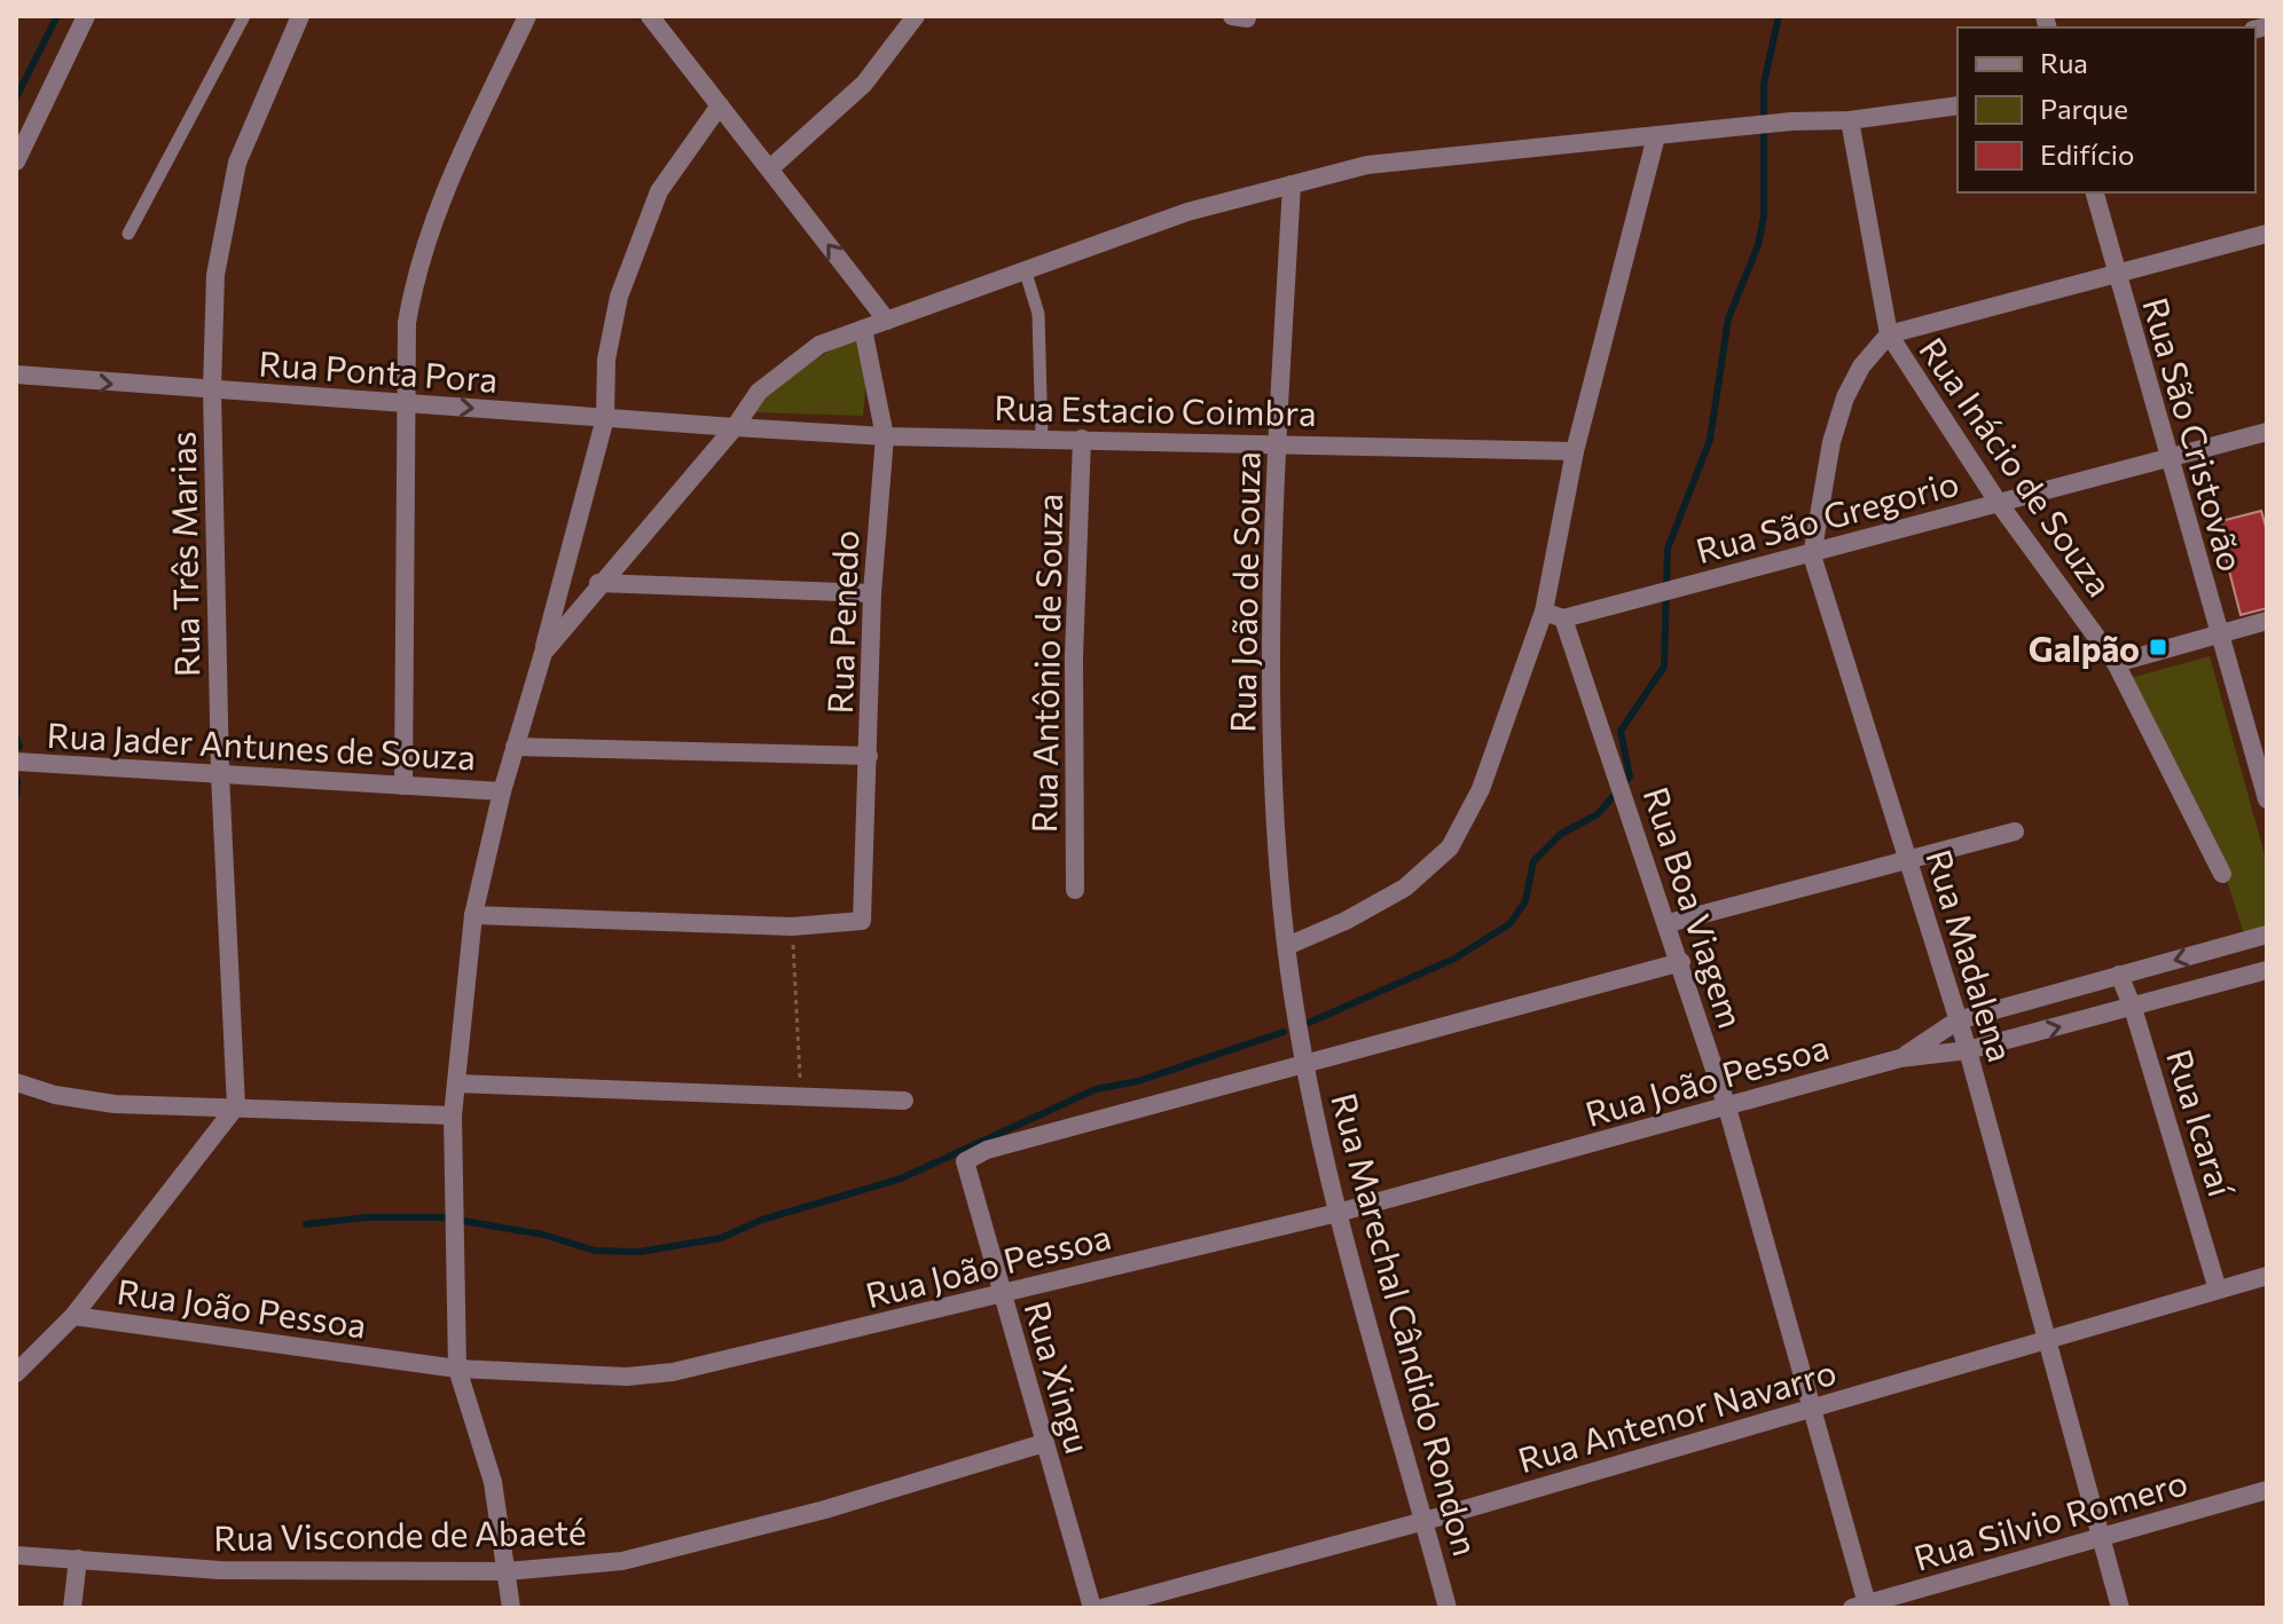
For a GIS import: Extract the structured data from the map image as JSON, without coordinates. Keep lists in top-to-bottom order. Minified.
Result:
{"streets":{"street":["Rua Ponta Pora","Rua Estacio Coimbra","Rua São Cristovão","Rua Inácio de Souza","Rua São Gregorio","Rua Três Marias","Rua João de Souza","Rua Penedo","Rua Antônio de Souza","Rua Jader Antunes de Souza","Rua Boa Viagem","Rua Madalena","Rua João Pessoa","Rua Icaraí","Rua Marechal Cândido Rondon","Rua Xingu","Rua Antenor Navarro","Rua Silvio Romero","Rua Visconde de Abaeté"]},"crossings":[["Rua Ponta Pora","Rua Estacio Coimbra"],["Rua Ponta Pora","Rua Três Marias"],["Rua Estacio Coimbra","Rua João de Souza"],["Rua Estacio Coimbra","Rua Penedo"],["Rua Estacio Coimbra","Rua Antônio de Souza"],["Rua São Cristovão","Rua São Gregorio"],["Rua Inácio de Souza","Rua São Gregorio"],["Rua Inácio de Souza","Rua Madalena"],["Rua São Gregorio","Rua Boa Viagem"],["Rua São Gregorio","Rua Madalena"],["Rua Três Marias","Rua Jader Antunes de Souza"],["Rua João de Souza","Rua Marechal Cândido Rondon"],["Rua Boa Viagem","Rua João Pessoa"],["Rua Boa Viagem","Rua Antenor Navarro"],["Rua Boa Viagem","Rua Silvio Romero"],["Rua Madalena","Rua João Pessoa"],["Rua Madalena","Rua Antenor Navarro"],["Rua Madalena","Rua Silvio Romero"],["Rua João Pessoa","Rua Icaraí"],["Rua João Pessoa","Rua Marechal Cândido Rondon"],["Rua João Pessoa","Rua Xingu"],["Rua Icaraí","Rua Antenor Navarro"],["Rua Marechal Cândido Rondon","Rua Xingu"],["Rua Marechal Cândido Rondon","Rua Antenor Navarro"],["Rua Xingu","Rua Visconde de Abaeté"]],"one_way":["Rua Ponta Pora"],"places":{"transit":["Galpão"]},"legend":["Rua","Parque","Edifício"]}
